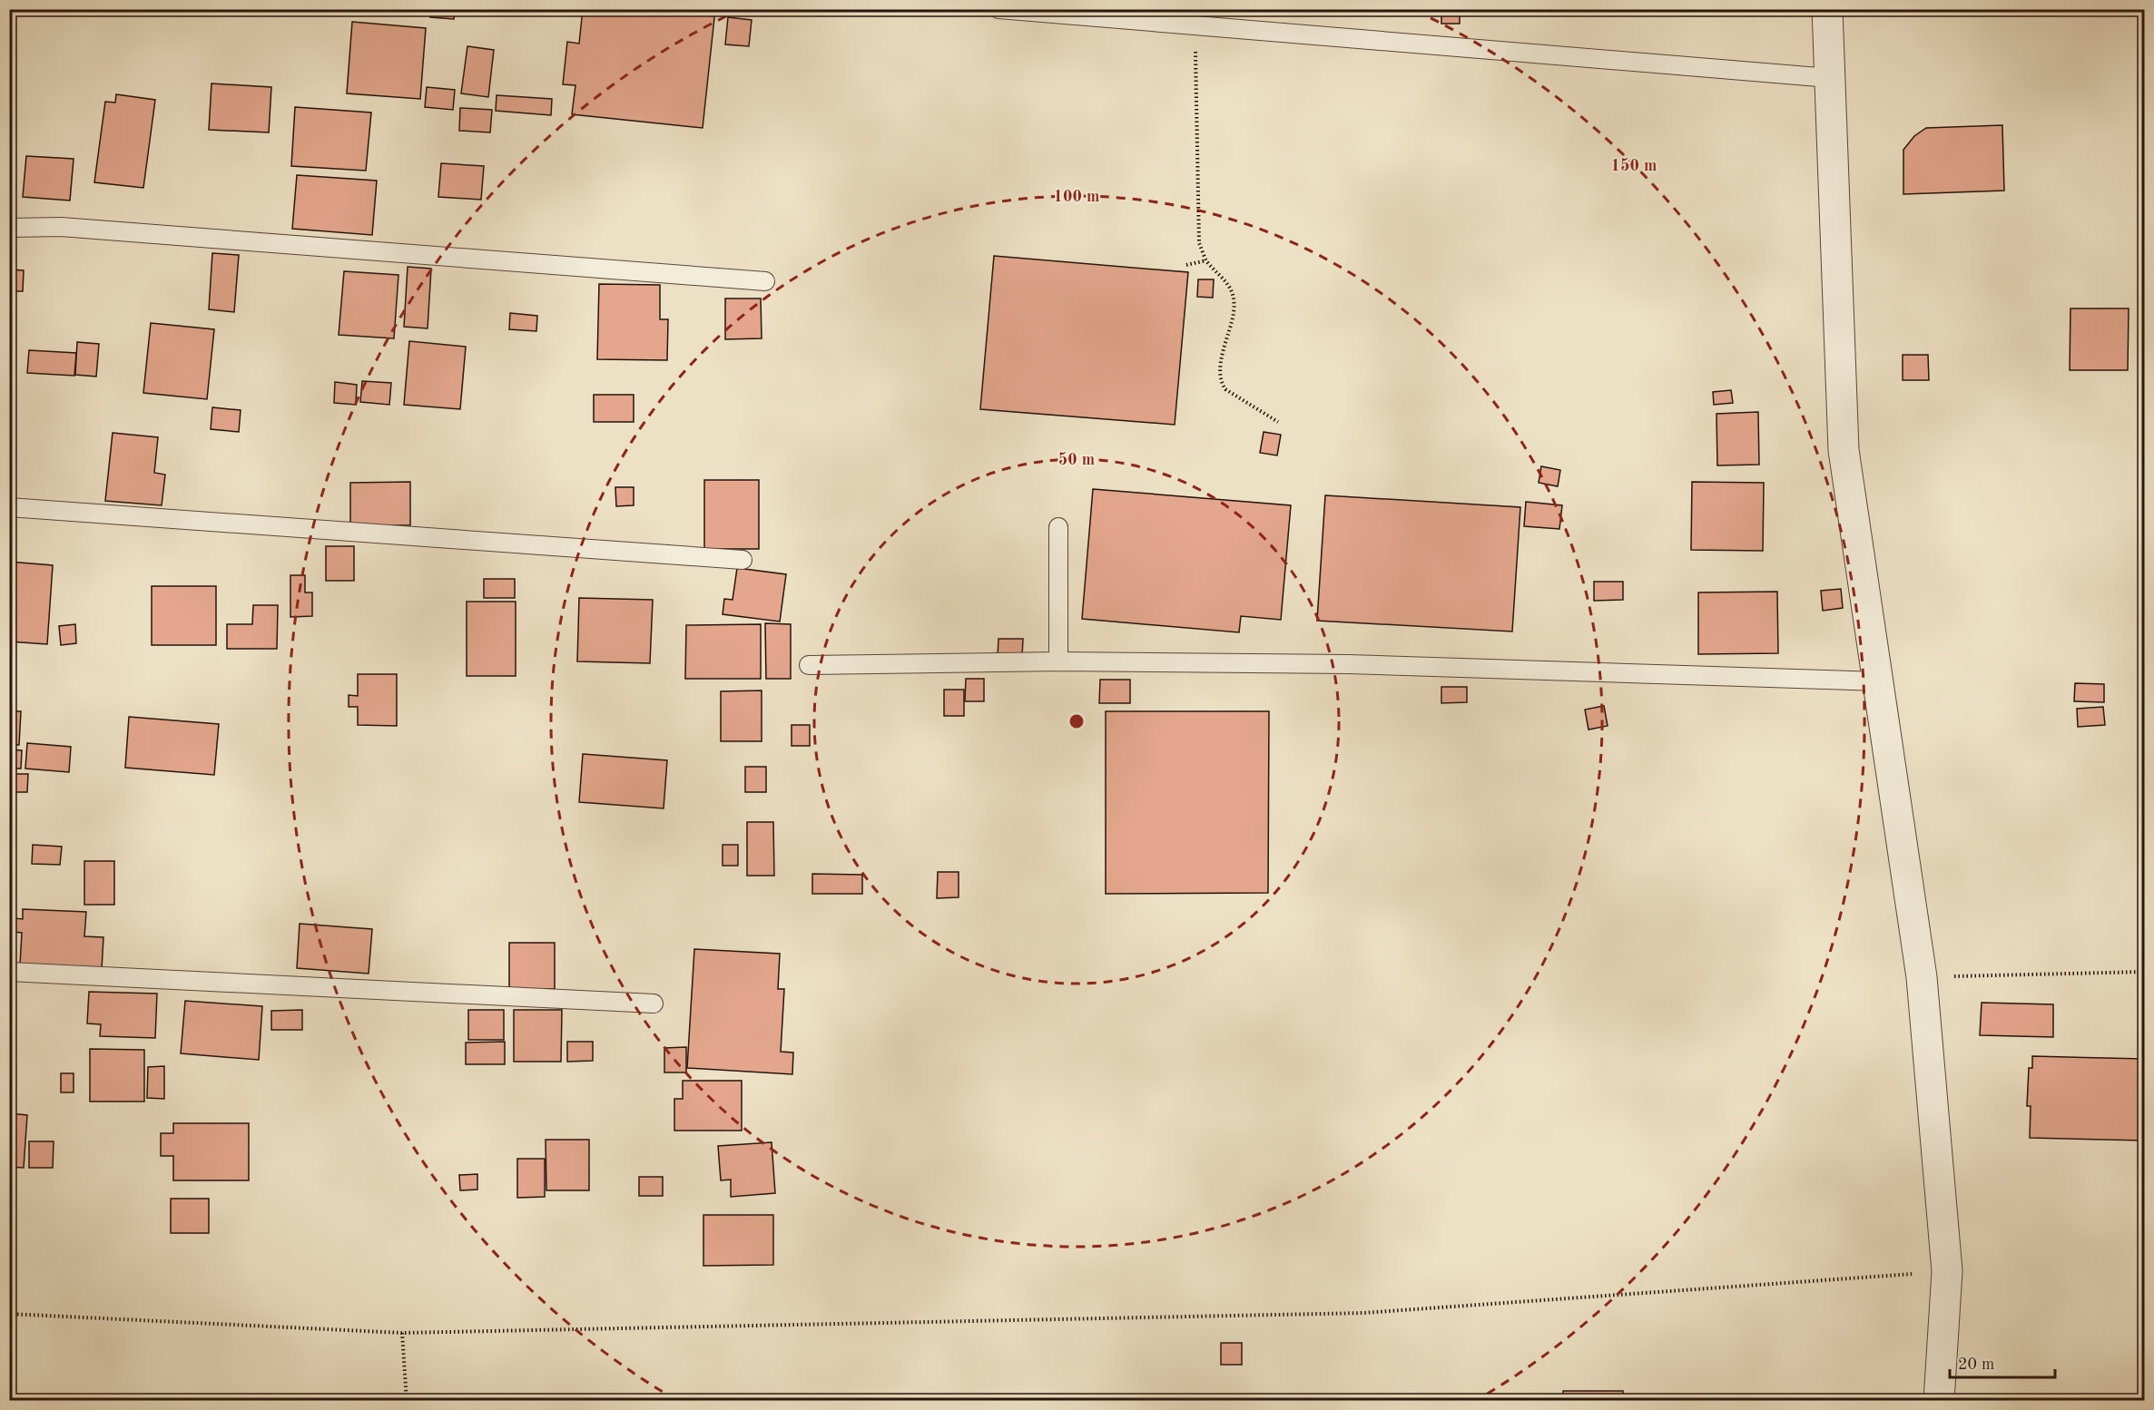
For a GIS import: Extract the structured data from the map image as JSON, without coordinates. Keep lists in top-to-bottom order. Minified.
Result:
{"scale_bar":"20 m","rings":["150 m","100 m","50 m"]}
